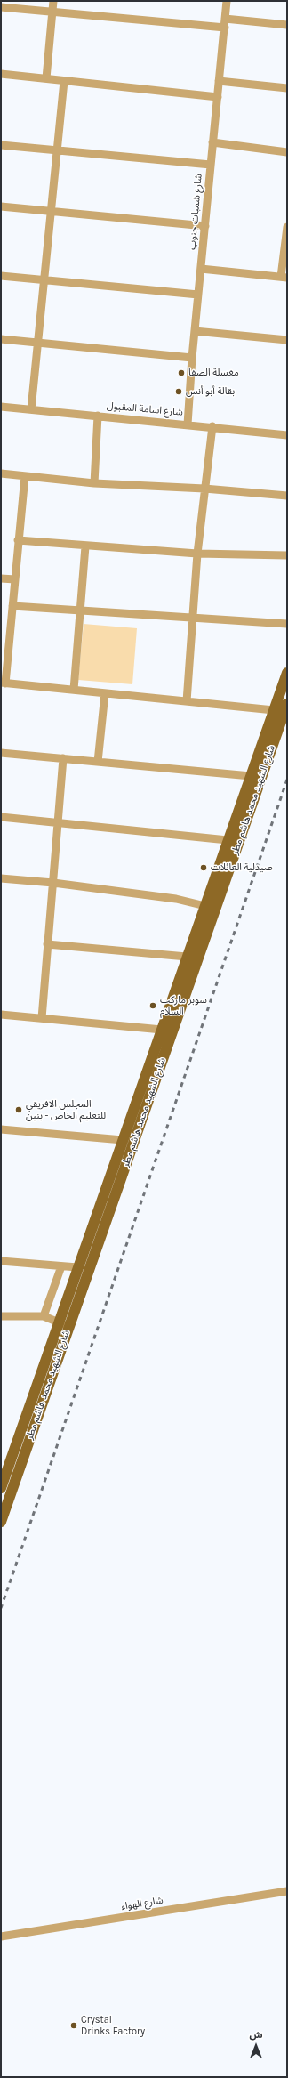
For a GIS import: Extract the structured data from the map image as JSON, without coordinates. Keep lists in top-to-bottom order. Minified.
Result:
{"streets":{"main road":["شارع الشهيد محمد هاشم مطر"],"street":["شارع شمبات جنوب","شارع اسامة المقبول","شارع الهواء"]},"crossings":[["شارع شمبات جنوب","شارع اسامة المقبول"]],"places":["مغسلة الصفا","بقالة أبو أنس","صيدلية العائلات","سوبر ماركت السلام","المجلس الافريقي للتعليم الخاص - بنين","Crystal Drinks Factory"],"north":"top"}
